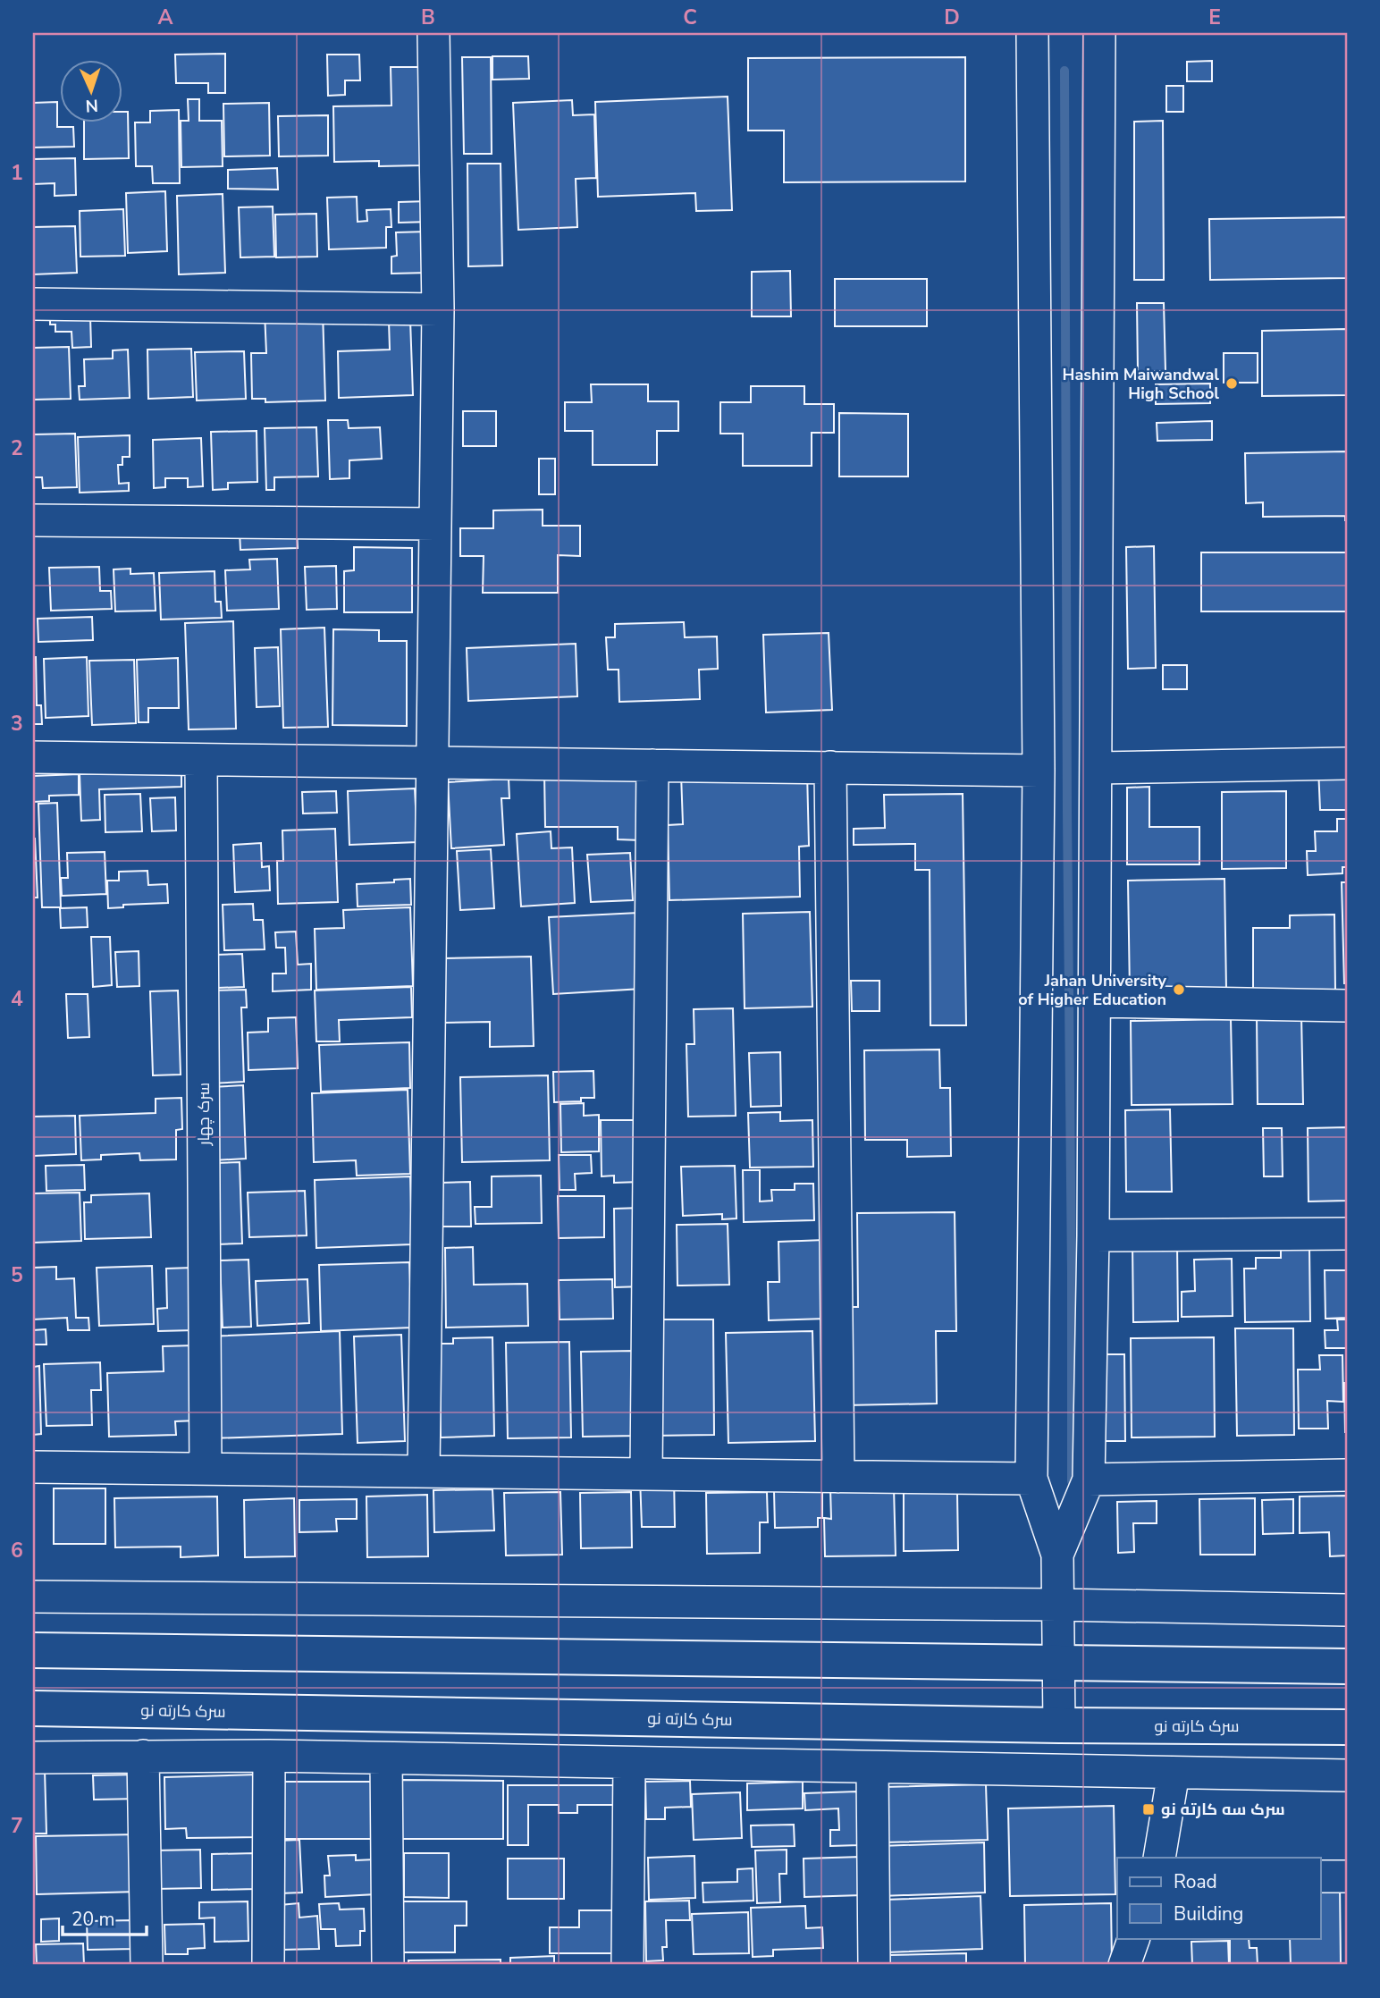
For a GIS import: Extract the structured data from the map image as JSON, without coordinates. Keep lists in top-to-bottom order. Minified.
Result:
{"streets":{"highway":["سرک کارته نو"],"street":["سرک چهار"]},"places":{"other":["Hashim Maiwandwal High School","Jahan University of Higher Education"],"transit":["سرک سه کارته نو"]},"legend":["Road","Building"],"scale_bar":"20 m","north":"bottom","grid":{"columns":["A","B","C","D","E"],"rows":["1","2","3","4","5","6","7"]}}
